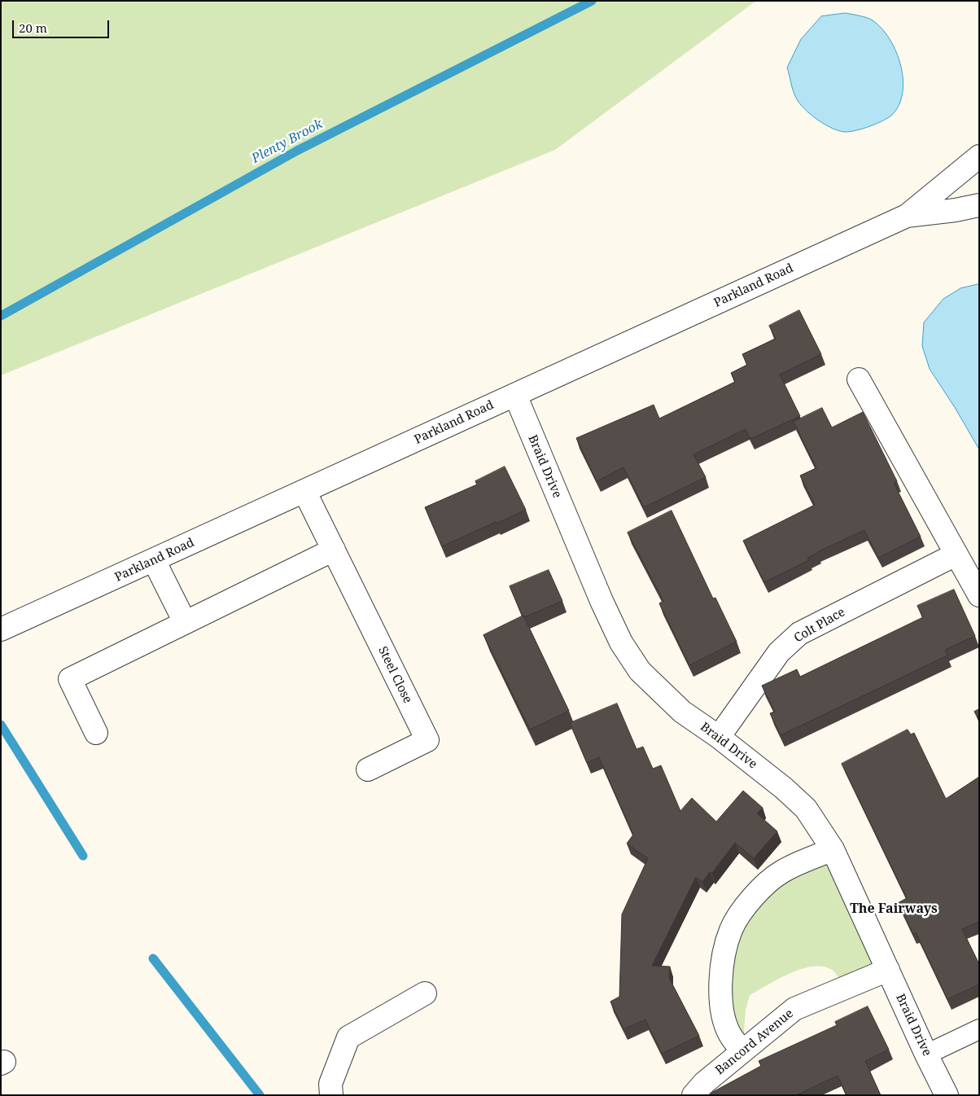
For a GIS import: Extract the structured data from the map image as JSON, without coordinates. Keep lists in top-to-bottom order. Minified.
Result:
{"streets":{"street":["Parkland Road","Braid Drive","Colt Place","Steel Close","Bancord Avenue"]},"crossings":[["Parkland Road","Braid Drive"],["Parkland Road","Steel Close"],["Braid Drive","Colt Place"],["Braid Drive","Bancord Avenue"]],"districts":["The Fairways"],"water":["Plenty Brook"],"scale_bar":"20 m"}
